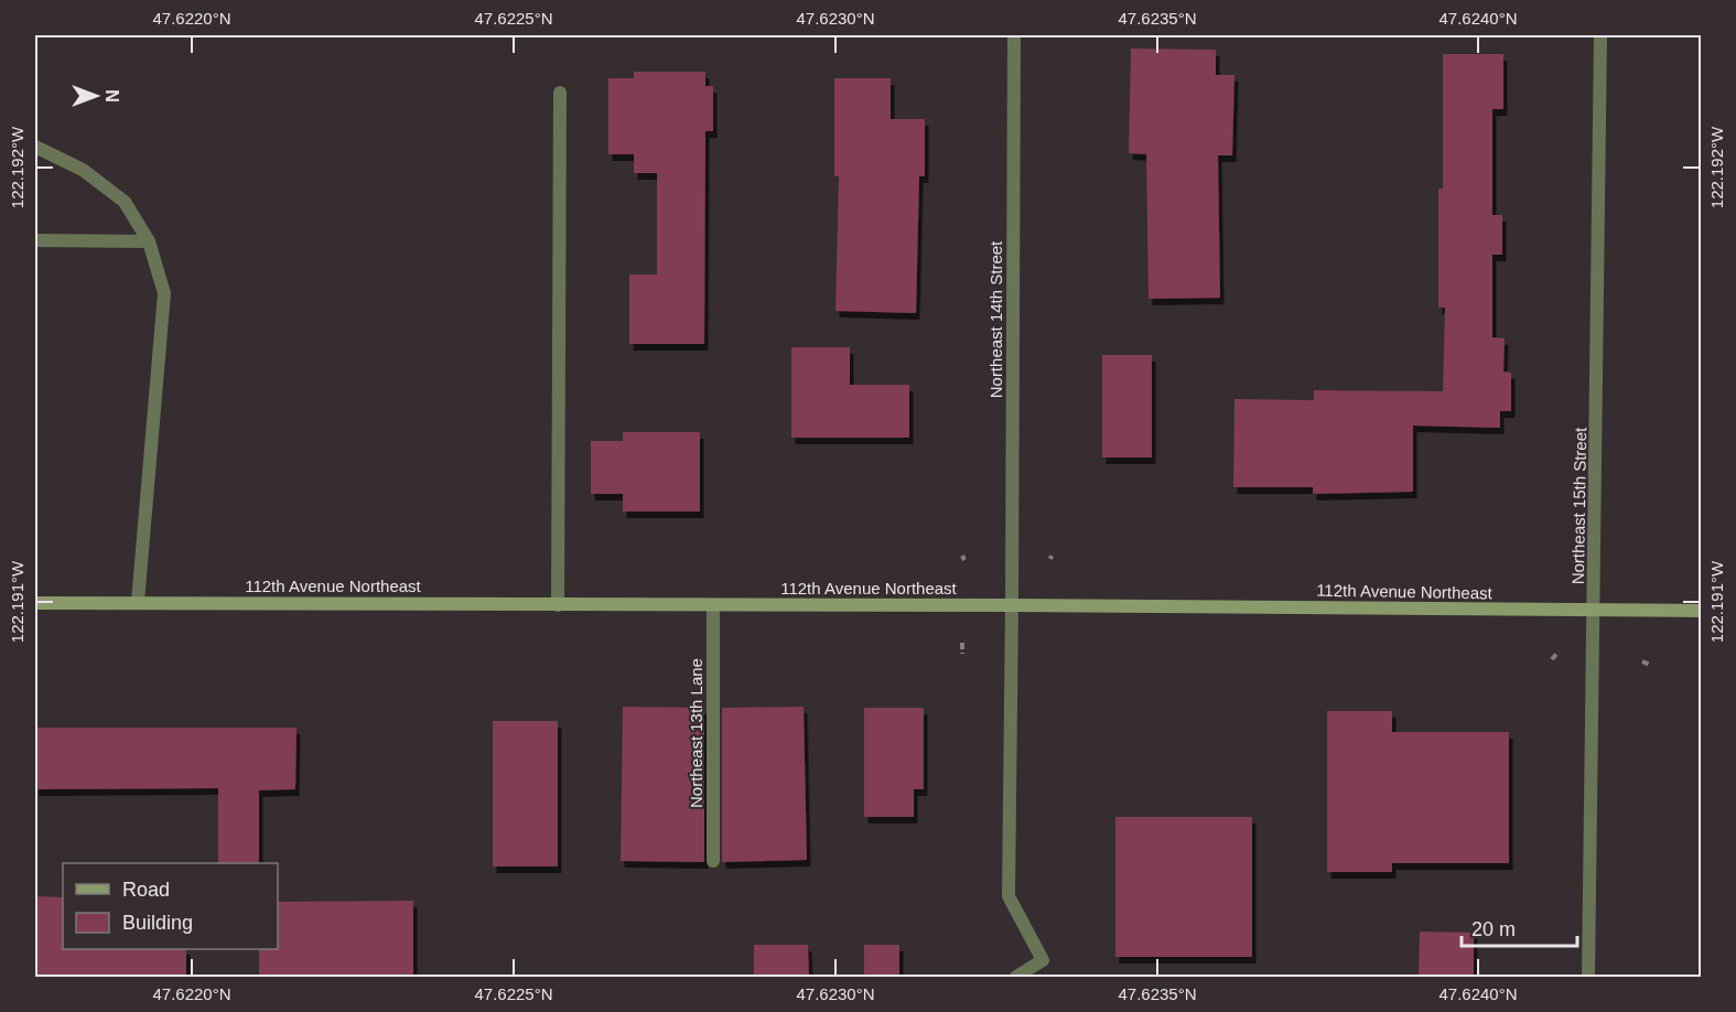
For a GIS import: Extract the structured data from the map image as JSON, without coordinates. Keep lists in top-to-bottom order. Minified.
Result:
{"streets":{"main road":["112th Avenue Northeast"],"street":["Northeast 14th Street","Northeast 15th Street","Northeast 13th Lane"]},"crossings":[["Northeast 14th Street","112th Avenue Northeast"],["Northeast 15th Street","112th Avenue Northeast"],["112th Avenue Northeast","Northeast 13th Lane"]],"legend":["Road","Building"],"scale_bar":"20 m","north":"right","coordinates":["47.6220°N","47.6225°N","47.6230°N","47.6235°N","47.6240°N","122.192°W","122.191°W"]}
